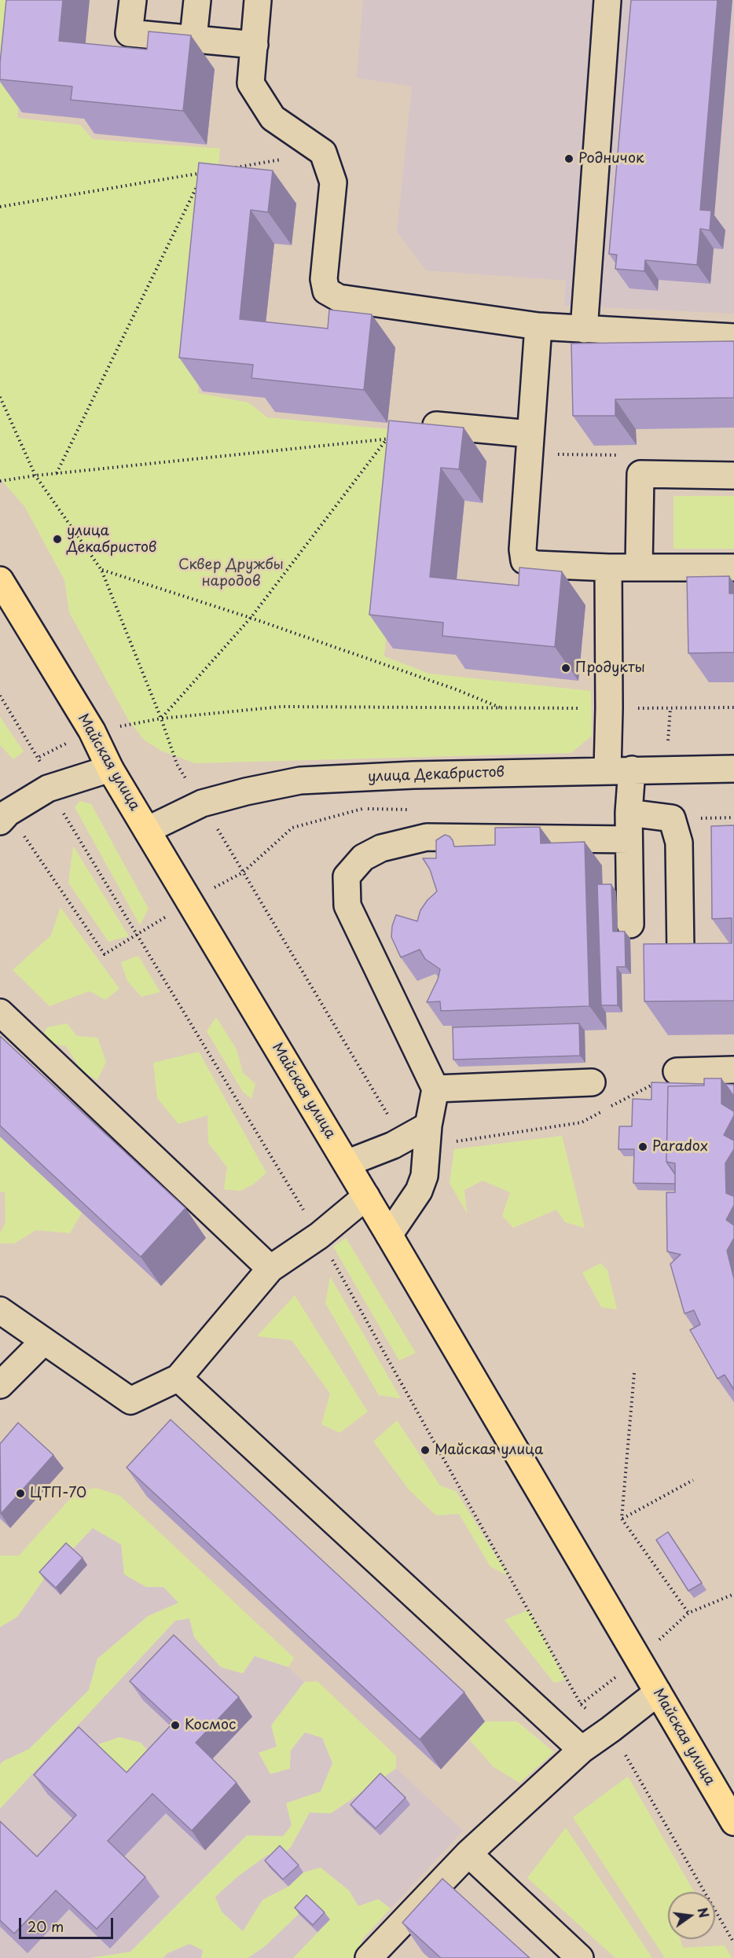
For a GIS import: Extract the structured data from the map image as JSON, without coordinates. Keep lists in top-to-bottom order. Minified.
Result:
{"streets":{"main road":["Майская улица"],"street":["улица Декабристов"]},"crossings":[["Майская улица","улица Декабристов"]],"parks":["Сквер Дружбы народов"],"places":["Родничок","улица Декабристов","Продукты","Paradox","Майская улица","ЦТП-70","Космос"],"scale_bar":"20 m","north":"right"}
